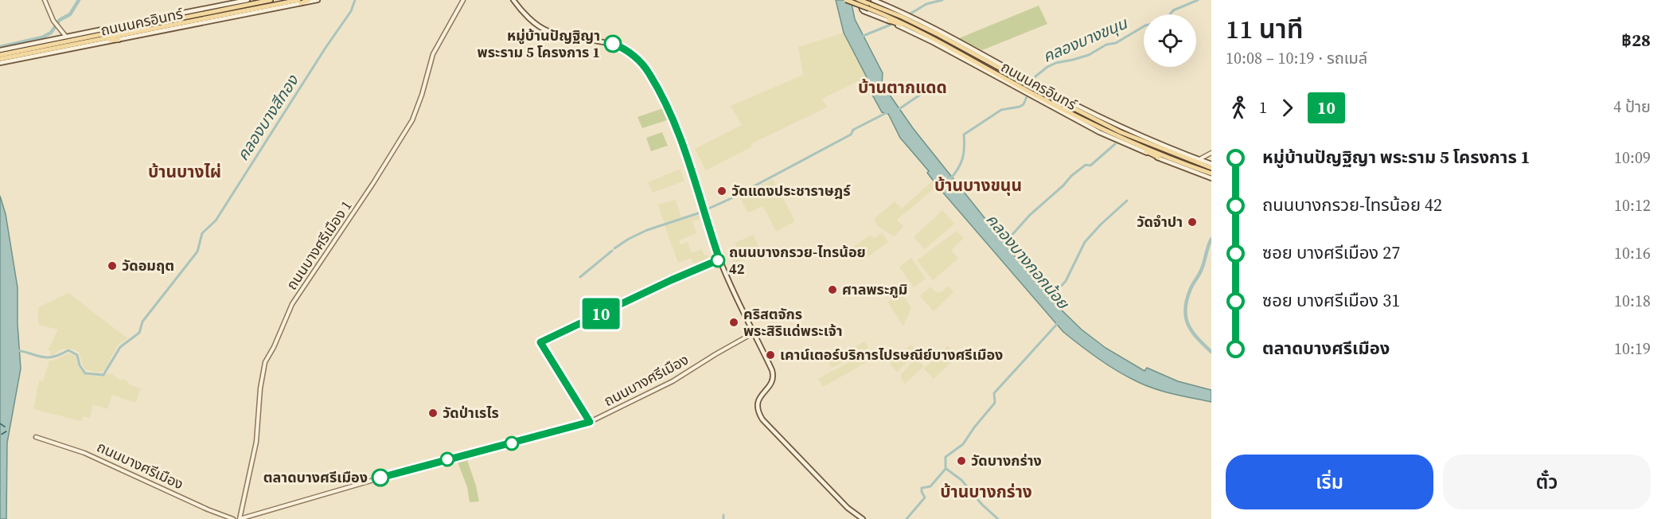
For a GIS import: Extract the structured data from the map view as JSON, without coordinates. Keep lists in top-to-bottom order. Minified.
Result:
{"streets":{"main road":["ถนนนครอินทร์"],"street":["ถนนบางศรีเมือง 1","ถนนบางศรีเมือง"]},"crossings":[["ถนนบางศรีเมือง 1","ถนนบางศรีเมือง"]],"districts":["บ้านตากแดด","บ้านบางไผ่","บ้านบางขนุน","บ้านบางกร่าง"],"water":["คลองบางขนุน","คลองบางสีทอง","คลองบางกอกน้อย"],"places":["หมู่บ้านปัญฐิญา พระราม 5 โครงการ 1","วัดแดงประชาราษฎร์","วัดจําปา","ถนนบางกรวย-ไทรน้อย 42","วัดอมฤต","ศาลพระภูมิ","คริสตจักร พระสิริแด่พระเจ้า","เคาน์เตอร์บริการไปรษณีย์บางศรีเมือง","วัดป่าเรไร","วัดบางกร่าง","ตลาดบางศรีเมือง"],"lines":["bus line 10"],"page":{"on_map":"10","heading":["11 นาที","10:08 – 10:19 · รถเมล์","฿28"],"legs":["1","10","4 ป้าย"],"list":[{"name":"หมู่บ้านปัญฐิญา พระราม 5 โครงการ 1","value":"10:09"},{"name":"ถนนบางกรวย-ไทรน้อย 42","value":"10:12"},{"name":"ซอย บางศรีเมือง 27","value":"10:16"},{"name":"ซอย บางศรีเมือง 31","value":"10:18"},{"name":"ตลาดบางศรีเมือง","value":"10:19"}],"buttons":["เริ่ม","ตั๋ว"]}}
